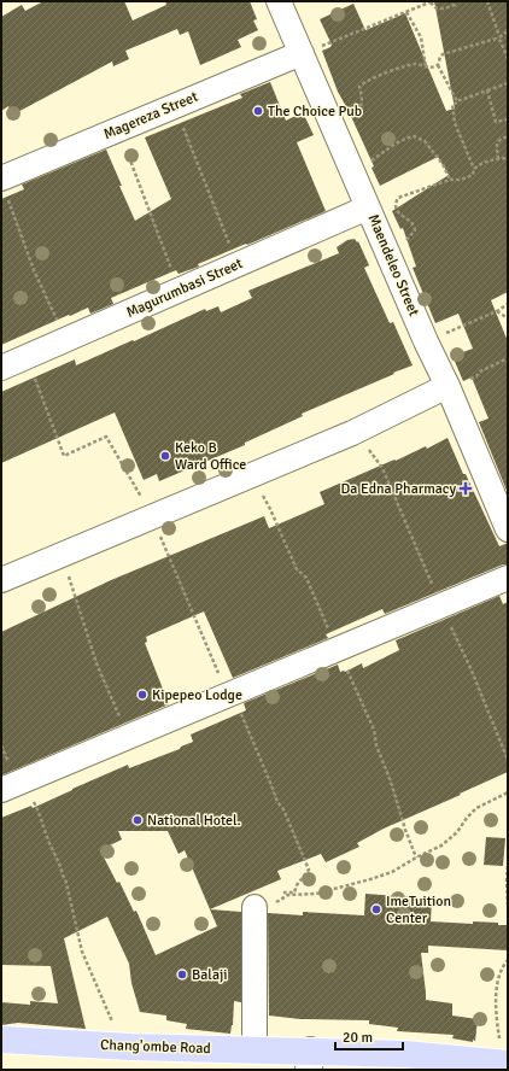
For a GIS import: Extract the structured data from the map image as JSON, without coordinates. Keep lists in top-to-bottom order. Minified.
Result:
{"streets":{"main road":["Chang'ombe Road"],"street":["Magereza Street","Maendeleo Street","Magurumbasi Street"]},"crossings":[["Magereza Street","Maendeleo Street"],["Maendeleo Street","Magurumbasi Street"]],"places":{"other":["The Choice Pub","Keko B Ward Office","Kipepeo Lodge","National Hotel.","ImeTuition Center","Balaji"],"health":["Da Edna Pharmacy"]},"scale_bar":"20 m"}
